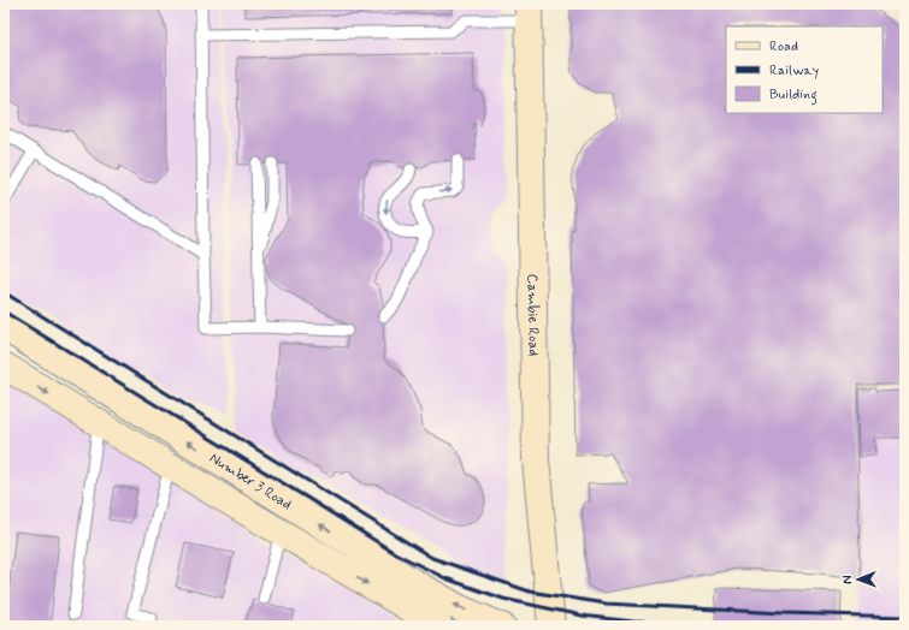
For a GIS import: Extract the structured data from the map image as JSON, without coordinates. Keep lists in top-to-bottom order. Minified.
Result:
{"streets":{"main road":["Cambie Road","Number 3 Road"]},"legend":["Road","Railway","Building"],"north":"left"}
